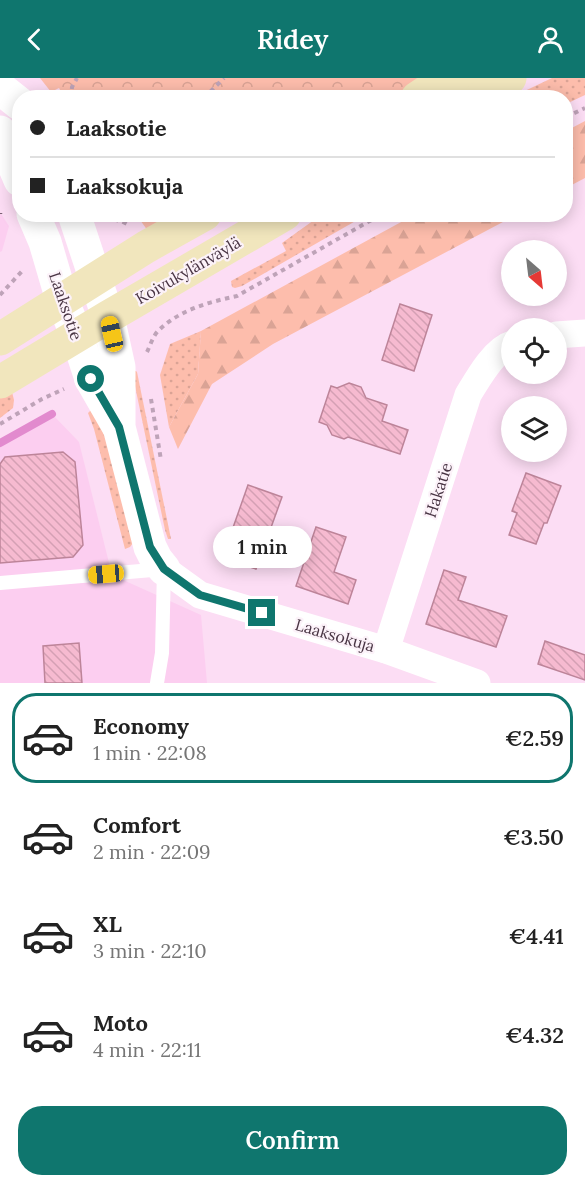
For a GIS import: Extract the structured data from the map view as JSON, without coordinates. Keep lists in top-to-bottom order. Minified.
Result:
{"streets":{"main road":["Koivukylänväylä","Laaksotie"],"street":["Hakatie","Laaksokuja"]},"crossings":[["Koivukylänväylä","Laaksotie"],["Laaksotie","Laaksokuja"],["Hakatie","Laaksokuja"]],"north":"bottom right","page":{"header":"Ridey","banner":["Laaksotie","Laaksokuja"],"bubble":"1 min","list":[{"name":"Economy","note":"1 min · 22:08","value":"€2.59"},{"name":"Comfort","note":"2 min · 22:09","value":"€3.50"},{"name":"XL","note":"3 min · 22:10","value":"€4.41"},{"name":"Moto","note":"4 min · 22:11","value":"€4.32"}],"buttons":"Confirm"}}
